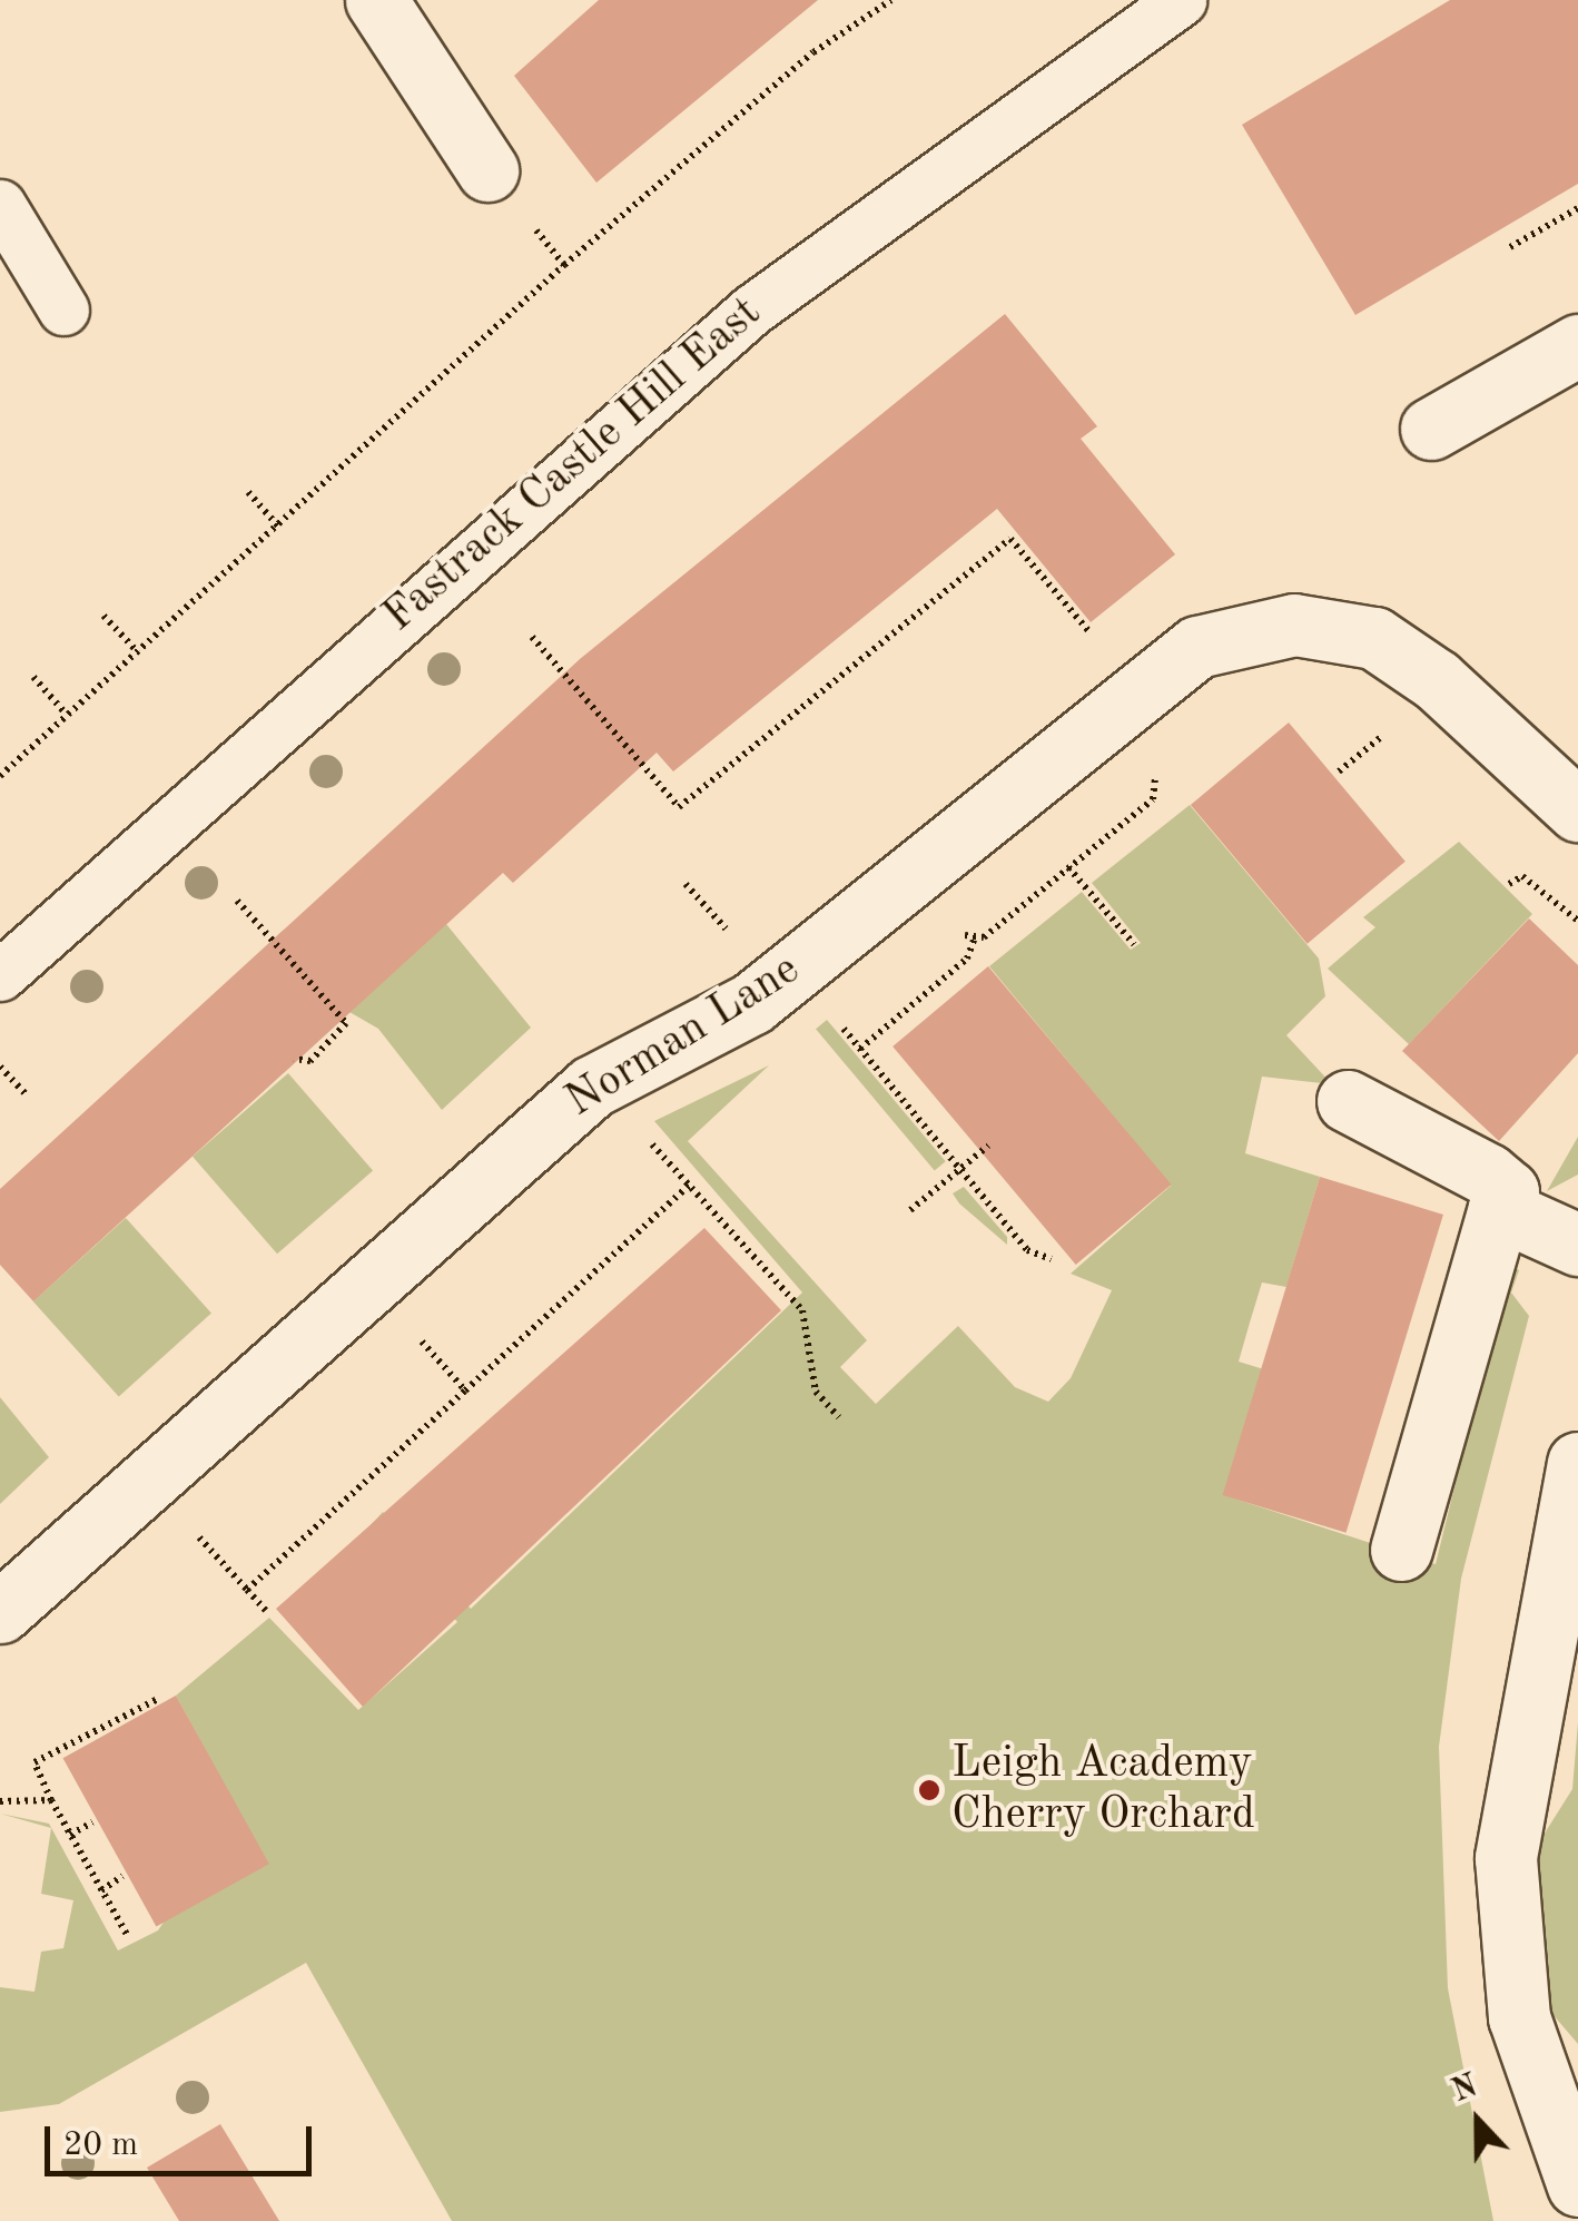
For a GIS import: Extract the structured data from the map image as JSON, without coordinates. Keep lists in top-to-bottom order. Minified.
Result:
{"streets":{"street":["Norman Lane"],"lane":["Fastrack Castle Hill East"]},"places":["Leigh Academy Cherry Orchard"],"scale_bar":"20 m","north":"top"}
